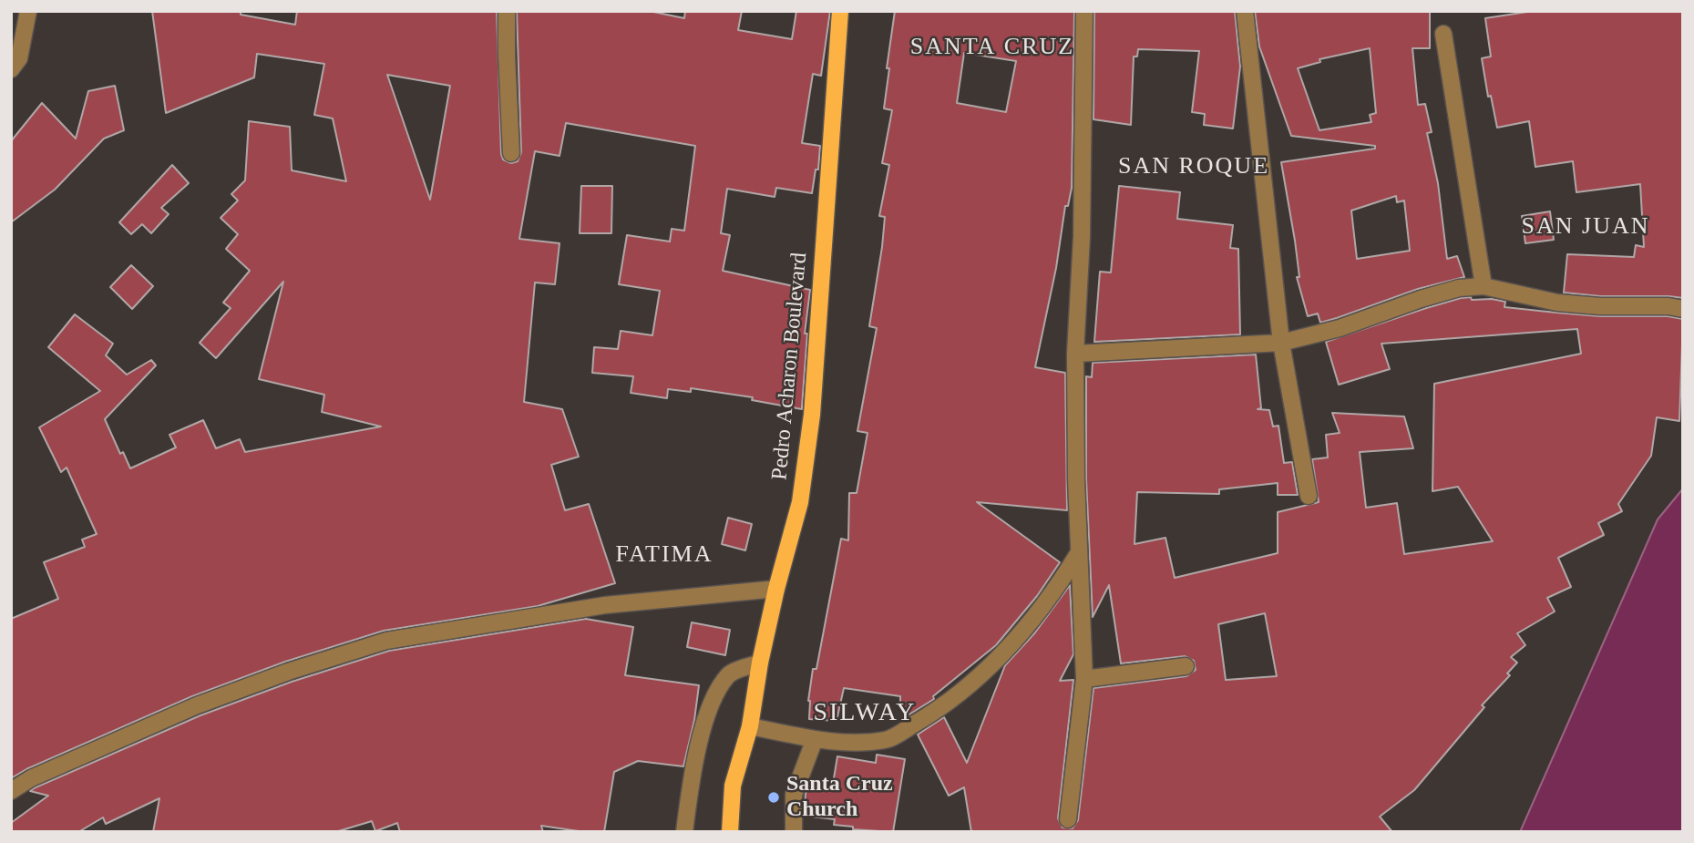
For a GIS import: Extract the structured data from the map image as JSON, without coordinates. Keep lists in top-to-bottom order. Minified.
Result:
{"streets":{"main road":["Pedro Acharon Boulevard"]},"districts":["SANTA CRUZ","SAN ROQUE","SAN JUAN","FATIMA","SILWAY"],"places":["Santa Cruz Church"]}
